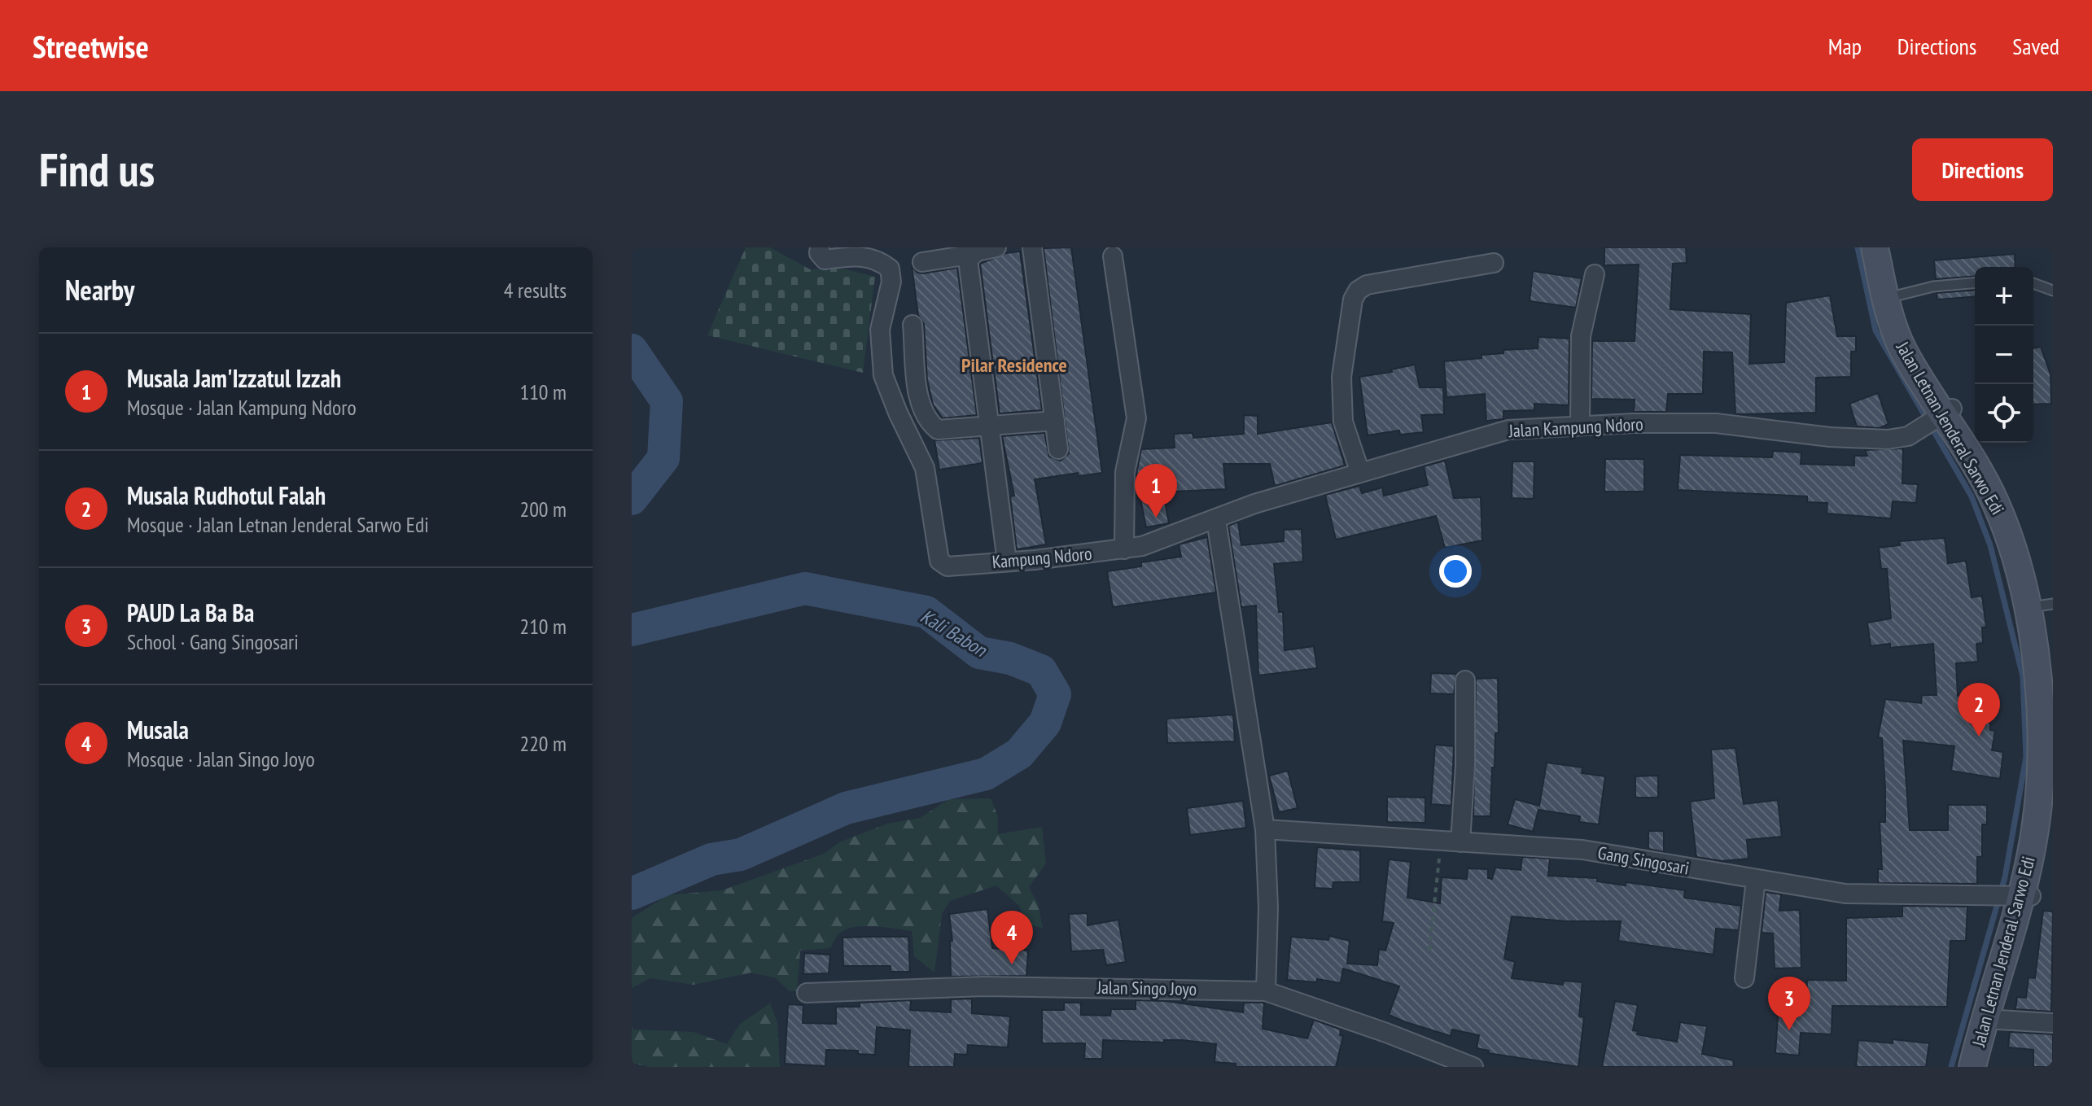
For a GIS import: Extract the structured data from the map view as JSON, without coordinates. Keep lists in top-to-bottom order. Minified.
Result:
{"streets":{"main road":["Jalan Letnan Jenderal Sarwo Edi"],"street":["Jalan Kampung Ndoro","Kampung Ndoro","Gang Singosari","Jalan Singo Joyo"]},"crossings":[["Jalan Kampung Ndoro","Jalan Letnan Jenderal Sarwo Edi"],["Jalan Kampung Ndoro","Kampung Ndoro"],["Jalan Letnan Jenderal Sarwo Edi","Gang Singosari"]],"districts":["Pilar Residence"],"water":["Kali Babon"],"page":{"header":"Streetwise","nav":["Map","Directions","Saved"],"buttons":"Directions","title":"Find us","heading":["Nearby","4 results"],"map_buttons":["+","−"],"list":[{"mark":"1","name":"Musala Jam'Izzatul Izzah","note":"Mosque · Jalan Kampung Ndoro","value":"110 m"},{"mark":"2","name":"Musala Rudhotul Falah","note":"Mosque · Jalan Letnan Jenderal Sarwo Edi","value":"200 m"},{"mark":"3","name":"PAUD La Ba Ba","note":"School · Gang Singosari","value":"210 m"},{"mark":"4","name":"Musala","note":"Mosque · Jalan Singo Joyo","value":"220 m"}],"pins":["1","2","4","3"]}}
